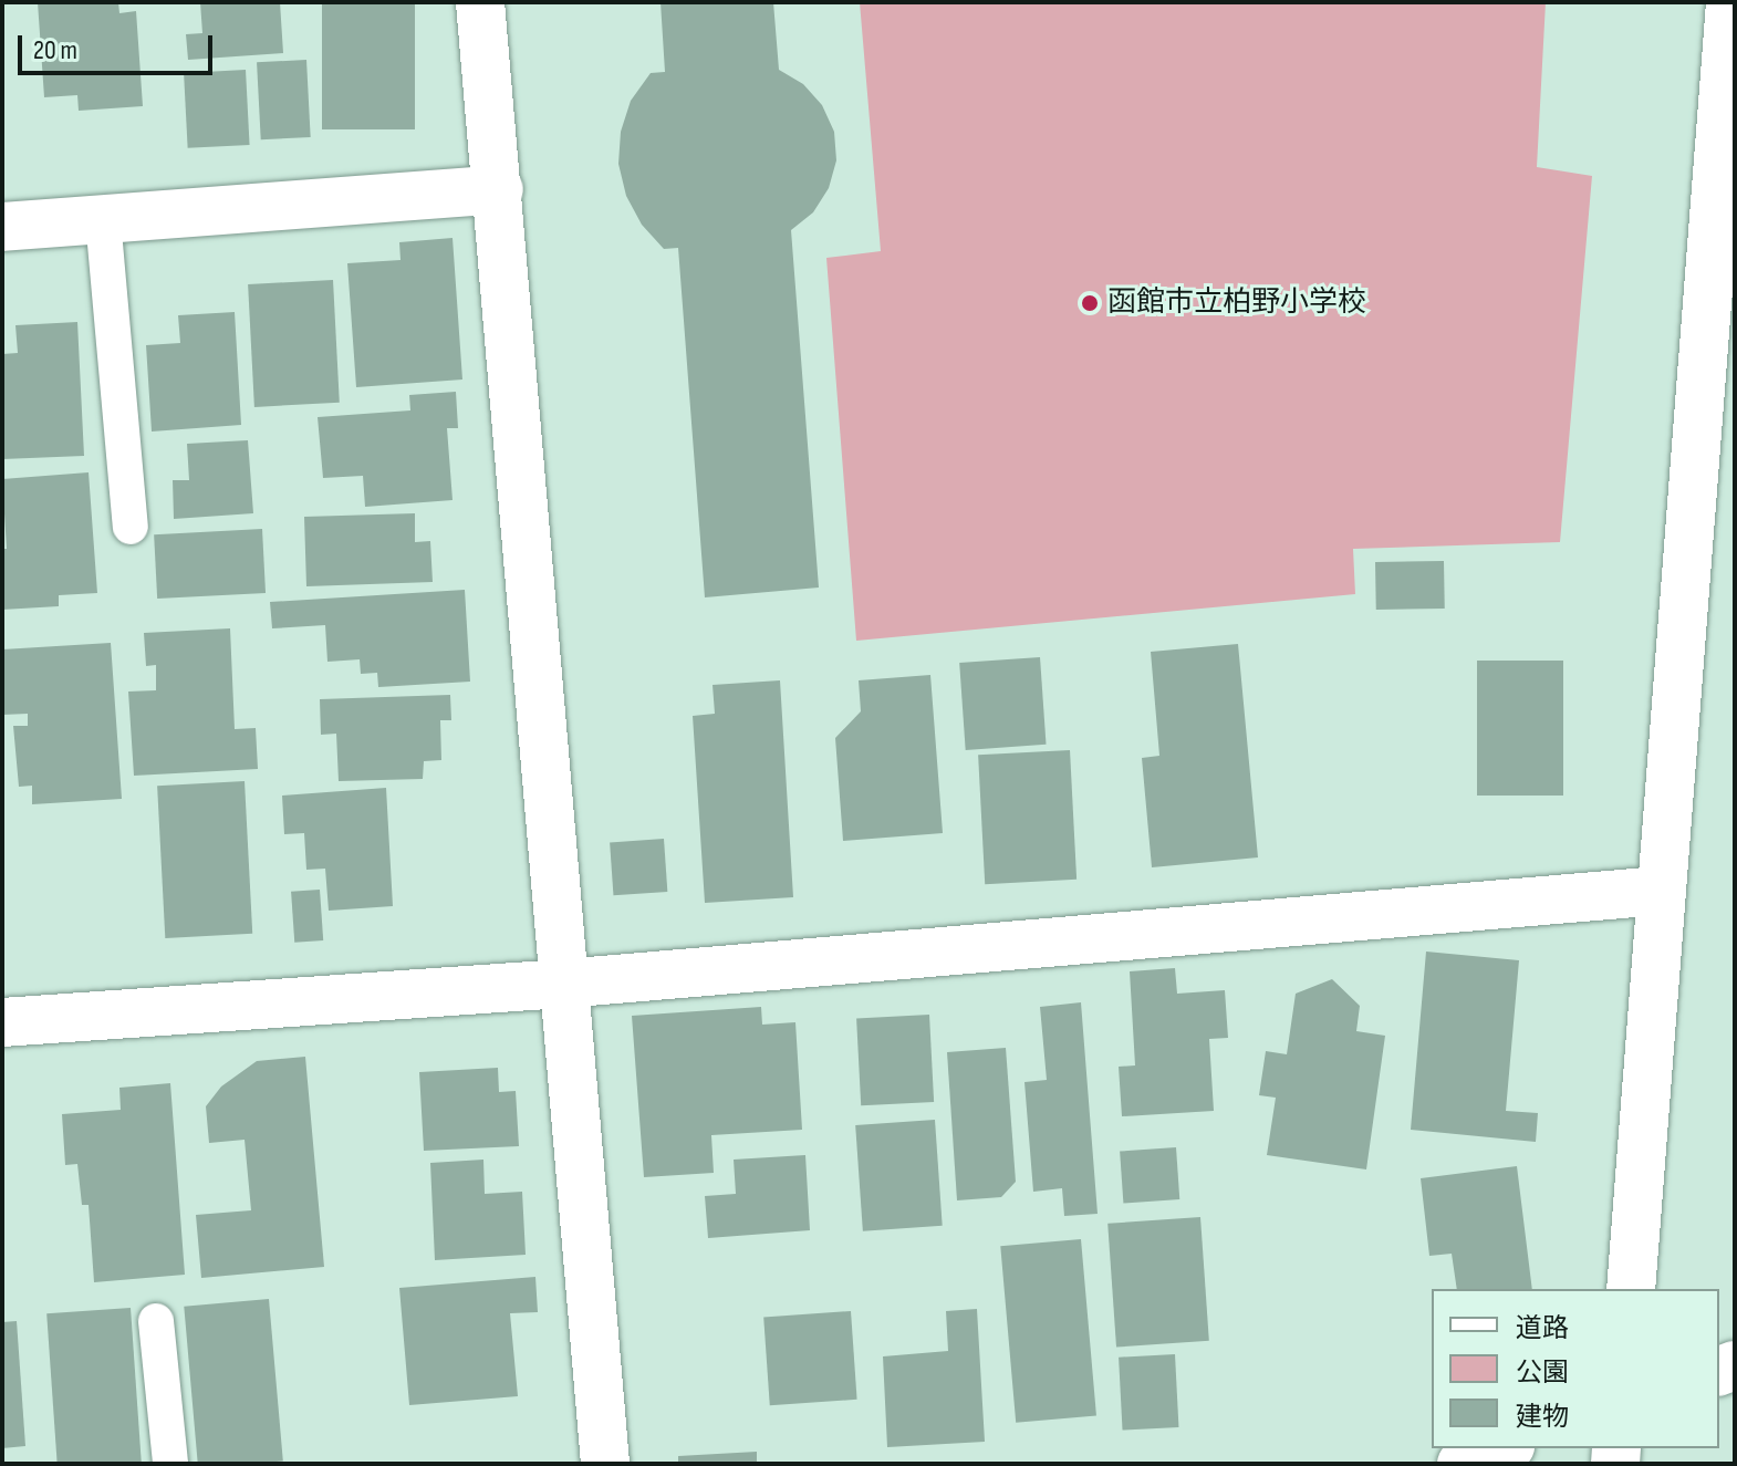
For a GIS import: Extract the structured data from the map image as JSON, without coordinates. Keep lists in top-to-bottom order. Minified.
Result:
{"places":["函館市立柏野小学校"],"legend":["道路","公園","建物"],"scale_bar":"20 m"}
